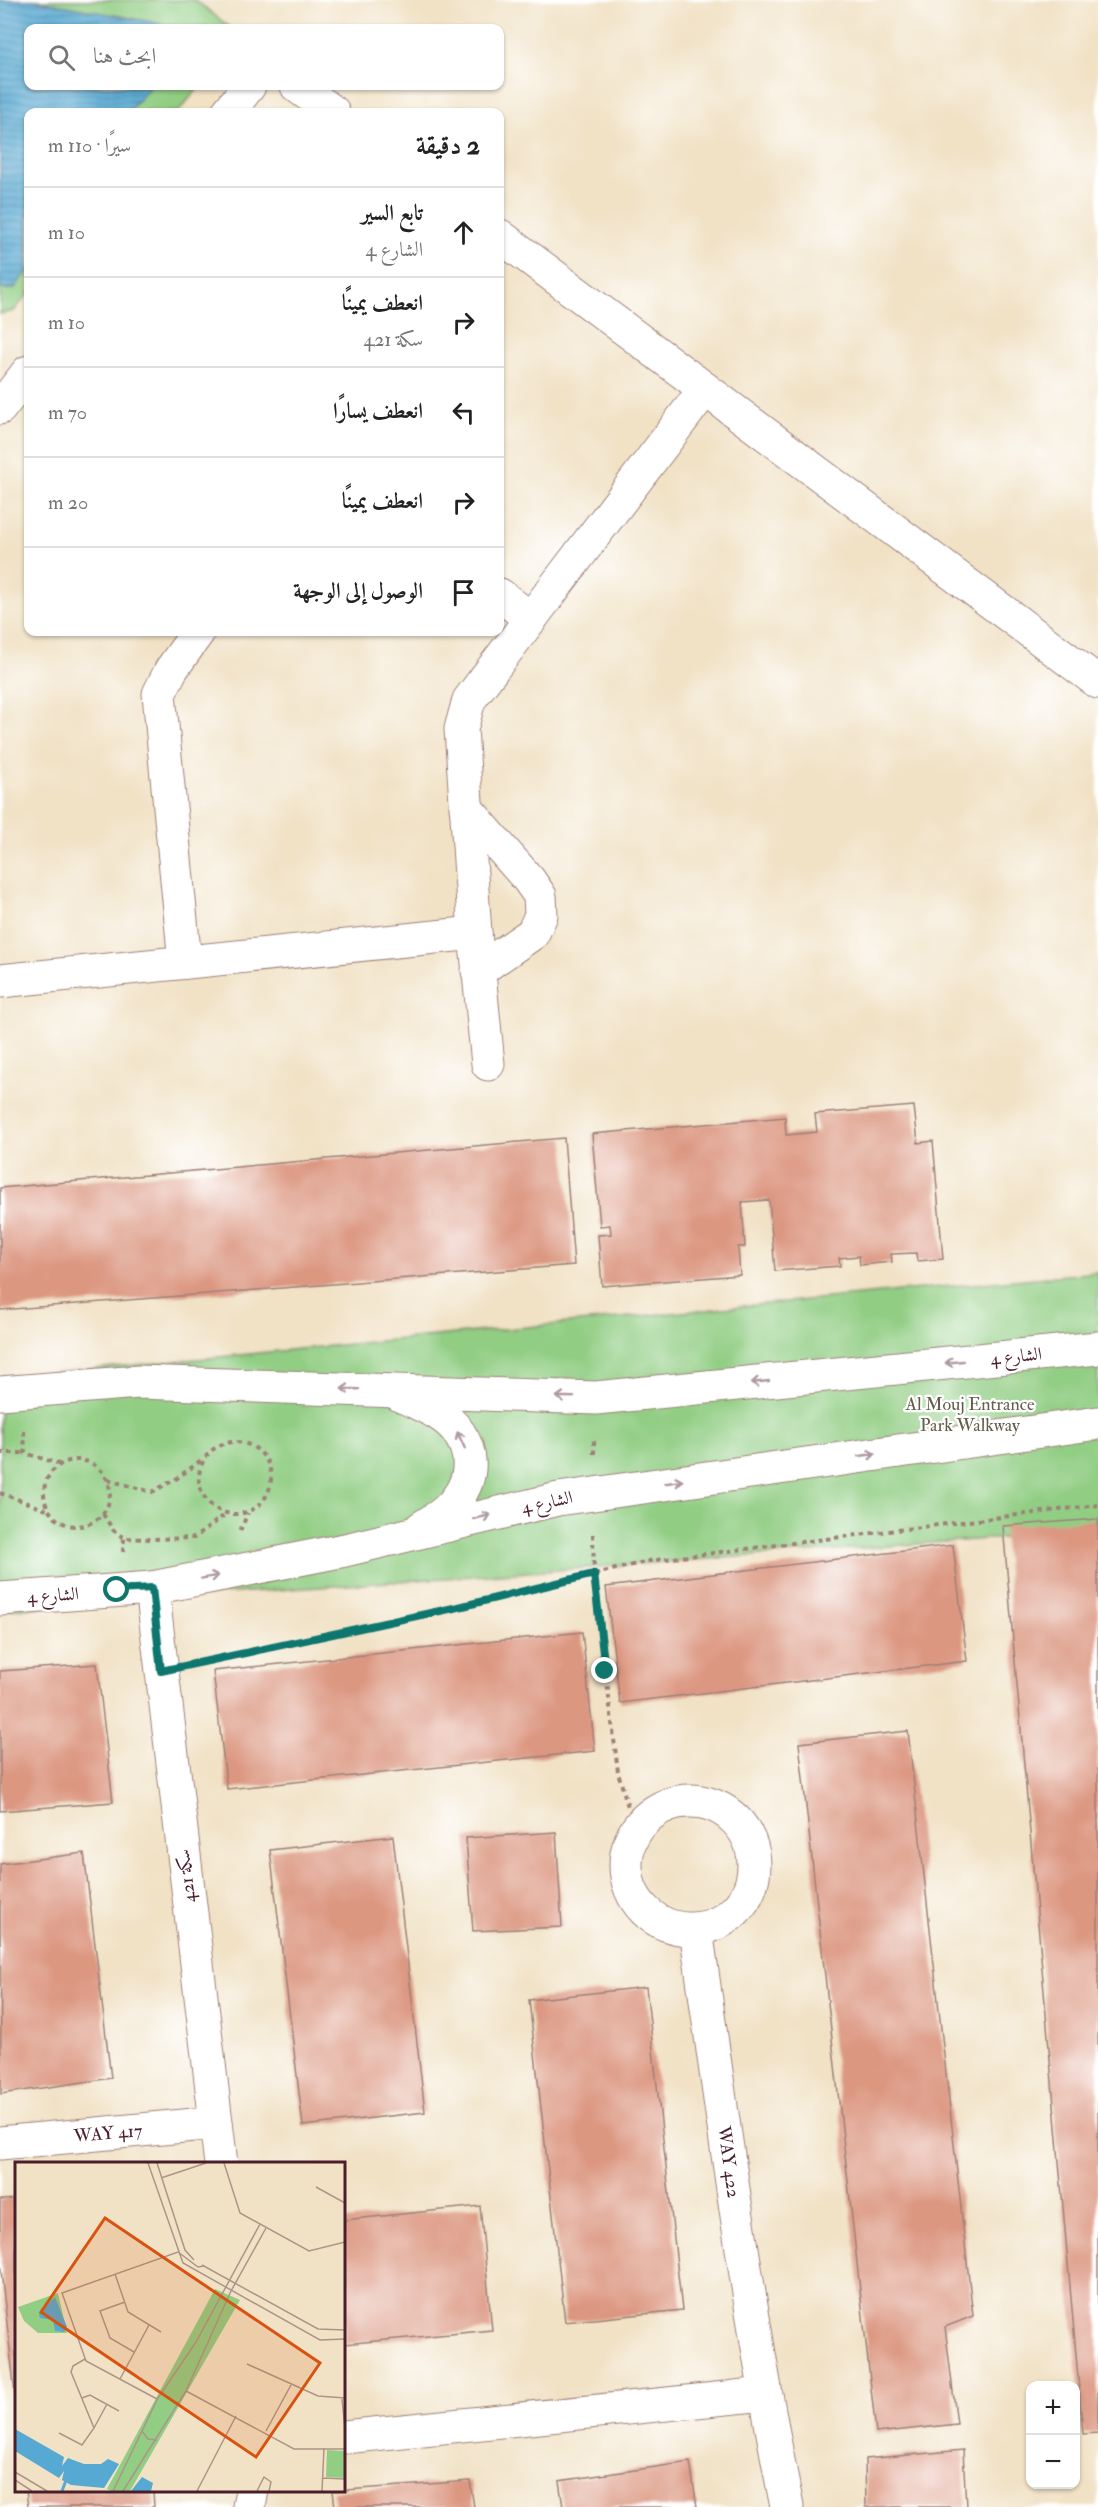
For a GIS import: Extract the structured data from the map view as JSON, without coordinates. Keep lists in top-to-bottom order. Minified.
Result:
{"streets":{"street":["الشارع 4","سكة 421","WAY 417","WAY 422"]},"crossings":[["الشارع 4","سكة 421"],["سكة 421","WAY 417"]],"parks":["Al Mouj Entrance Park Walkway"],"page":{"search":"ابحث هنا","heading":["2 دقيقة","سيرًا · 110 m"],"list":[["تابع السير","الشارع 4","10 m"],["انعطف يمينًا","سكة 421","10 m"],["انعطف يسارًا","70 m"],["انعطف يمينًا","20 m"],"الوصول إلى الوجهة"],"map_buttons":["+","−"]}}
